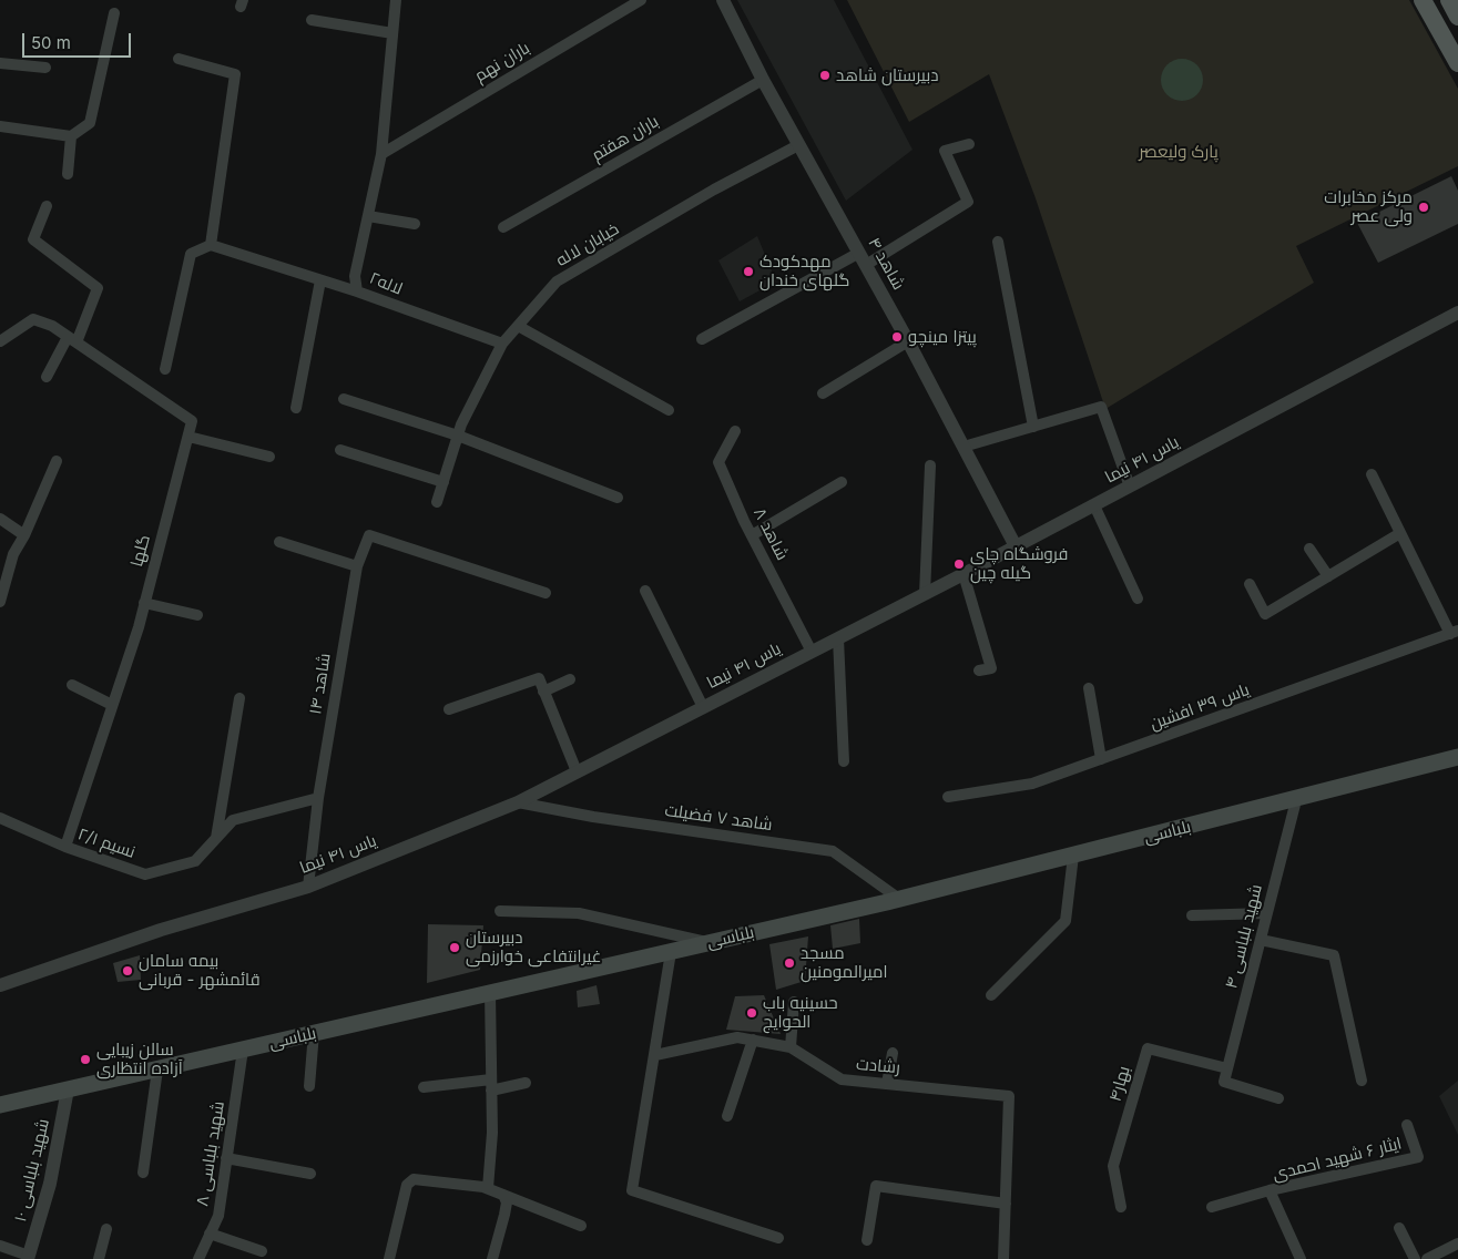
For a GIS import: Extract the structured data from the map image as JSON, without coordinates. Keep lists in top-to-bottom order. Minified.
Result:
{"streets":{"main road":["بلباسی"],"street":["باران نهم","باران هفتم","خیابان لاله","شاهد ۴","لاله۲","یاس ۴۱ نیما","شاهد ۸","گلها","شاهد ۱۴","یاس ۳۹ افشین","شاهد ۷ فضیلت","نسیم ۲/۱","شهید بلباسی ۴","رشادت","بهار۴","شهید بلباسی ۸","ایثار ۶ شهید احمدی","شهید بلباسی ١٠"]},"crossings":[["باران نهم","لاله۲"],["باران هفتم","شاهد ۴"],["خیابان لاله","شاهد ۴"],["خیابان لاله","لاله۲"],["شاهد ۴","یاس ۴۱ نیما"],["یاس ۴۱ نیما","شاهد ۸"],["یاس ۴۱ نیما","شاهد ۱۴"],["یاس ۴۱ نیما","شاهد ۷ فضیلت"],["گلها","نسیم ۲/۱"],["شاهد ۱۴","نسیم ۲/۱"],["شاهد ۷ فضیلت","بلباسی"],["بلباسی","شهید بلباسی ۴"],["بلباسی","شهید بلباسی ۸"],["بلباسی","شهید بلباسی ١٠"],["شهید بلباسی ۴","بهار۴"]],"parks":["پارک ولیعصر"],"places":["دبیرستان شاهد","مرکز مخابرات ولی عصر","مهدکودک گلهای خندان","پیتزا مینچو","فروشگاه چای گیله‌ چین","دبیرستان غیرانتفاعی خوارزمی","مسجد امیرالمومنین","بیمه سامان قائمشهر - قربانی","حسینیه باب الحوایج","سالن زیبایی آزاده انتظاری"],"scale_bar":"50 m"}
